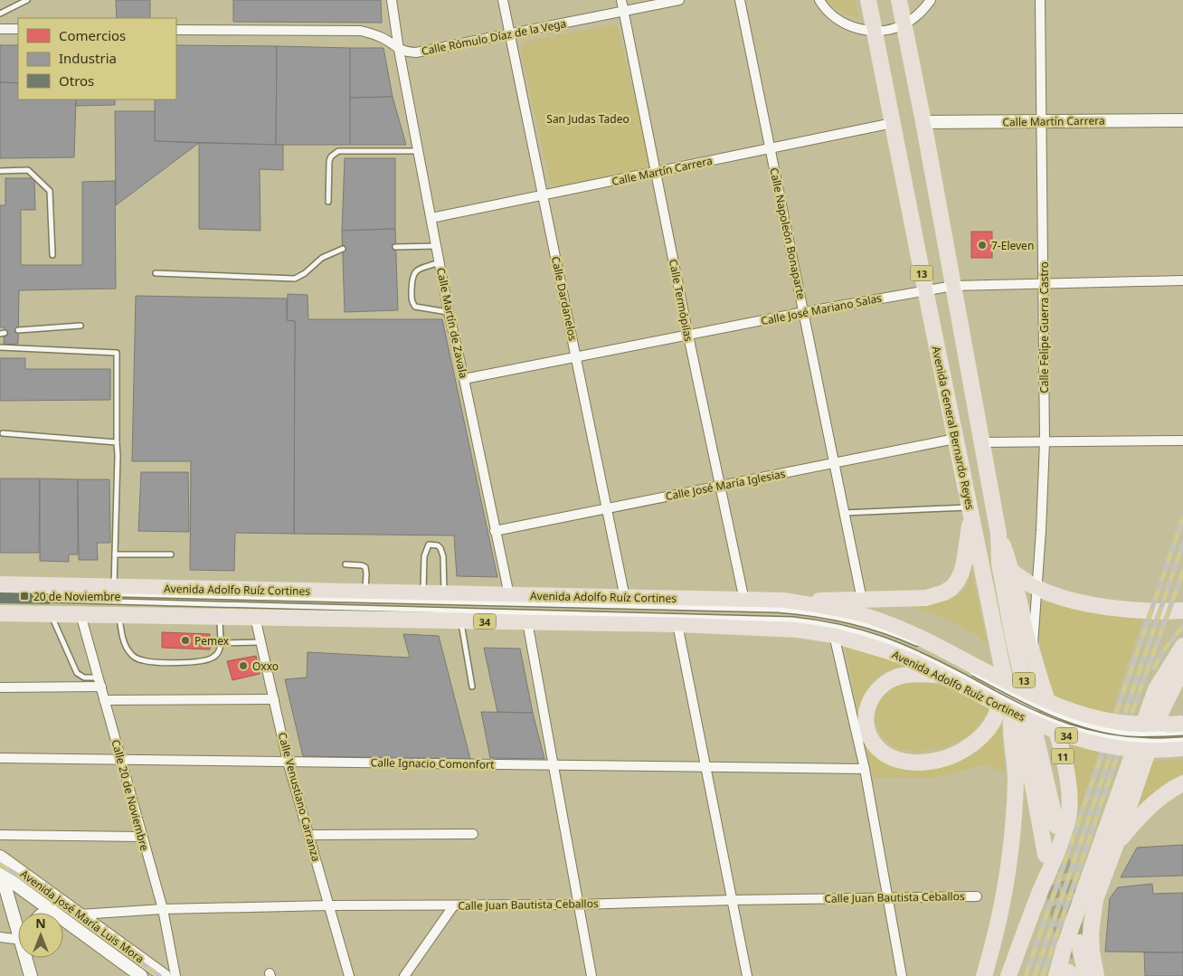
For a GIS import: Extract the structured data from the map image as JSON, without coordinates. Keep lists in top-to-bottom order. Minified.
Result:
{"streets":{"main road":["13","Avenida General Bernardo Reyes","Avenida Adolfo Ruíz Cortines","34","11"],"street":["Calle Rómulo Díaz de la Vega","Calle Martín Carrera","Calle Napoleón Bonaparte","Calle Dardanelos","Calle Termópilas","Calle José Mariano Salas","Calle Martín de Zavala","Calle Felipe Guerra Castro","Calle José María Iglesias","Calle Ignacio Comonfort","Calle 20 de Noviembre","Calle Venustiano Carranza","Calle Juan Bautista Ceballos","Avenida José María Luis Mora"]},"crossings":[["Calle Rómulo Díaz de la Vega","Calle Dardanelos"],["Calle Rómulo Díaz de la Vega","Calle Termópilas"],["Calle Rómulo Díaz de la Vega","Calle Martín de Zavala"],["Calle Martín Carrera","Calle Napoleón Bonaparte"],["Calle Martín Carrera","Calle Dardanelos"],["Calle Martín Carrera","Calle Termópilas"],["Calle Martín Carrera","Calle Martín de Zavala"],["Calle Martín Carrera","Calle Felipe Guerra Castro"],["Calle Martín Carrera","Avenida General Bernardo Reyes"],["Calle Napoleón Bonaparte","Calle José Mariano Salas"],["Calle Napoleón Bonaparte","Calle José María Iglesias"],["Calle Dardanelos","Calle José Mariano Salas"],["Calle Dardanelos","Calle José María Iglesias"],["Calle Dardanelos","Avenida Adolfo Ruíz Cortines"],["Calle Termópilas","Calle José Mariano Salas"],["Calle Termópilas","Calle José María Iglesias"],["Calle Termópilas","Avenida Adolfo Ruíz Cortines"],["Calle José Mariano Salas","Calle Martín de Zavala"],["Calle José Mariano Salas","Calle Felipe Guerra Castro"],["Calle José Mariano Salas","Avenida General Bernardo Reyes"],["Calle Martín de Zavala","Calle José María Iglesias"],["Calle Martín de Zavala","Avenida Adolfo Ruíz Cortines"],["Calle Felipe Guerra Castro","11"],["Avenida General Bernardo Reyes","Calle José María Iglesias"],["Avenida General Bernardo Reyes","11"],["Avenida Adolfo Ruíz Cortines","Calle 20 de Noviembre"],["Avenida Adolfo Ruíz Cortines","Calle Venustiano Carranza"],["Calle Ignacio Comonfort","Calle 20 de Noviembre"],["Calle Ignacio Comonfort","Calle Venustiano Carranza"],["Calle 20 de Noviembre","Calle Juan Bautista Ceballos"],["Calle Venustiano Carranza","Calle Juan Bautista Ceballos"],["Calle Juan Bautista Ceballos","Avenida José María Luis Mora"]],"parks":["San Judas Tadeo"],"places":{"other":["7-Eleven","Pemex","Oxxo"],"transit":["20 de Noviembre"]},"legend":["Comercios","Industria","Otros"],"north":"top"}
